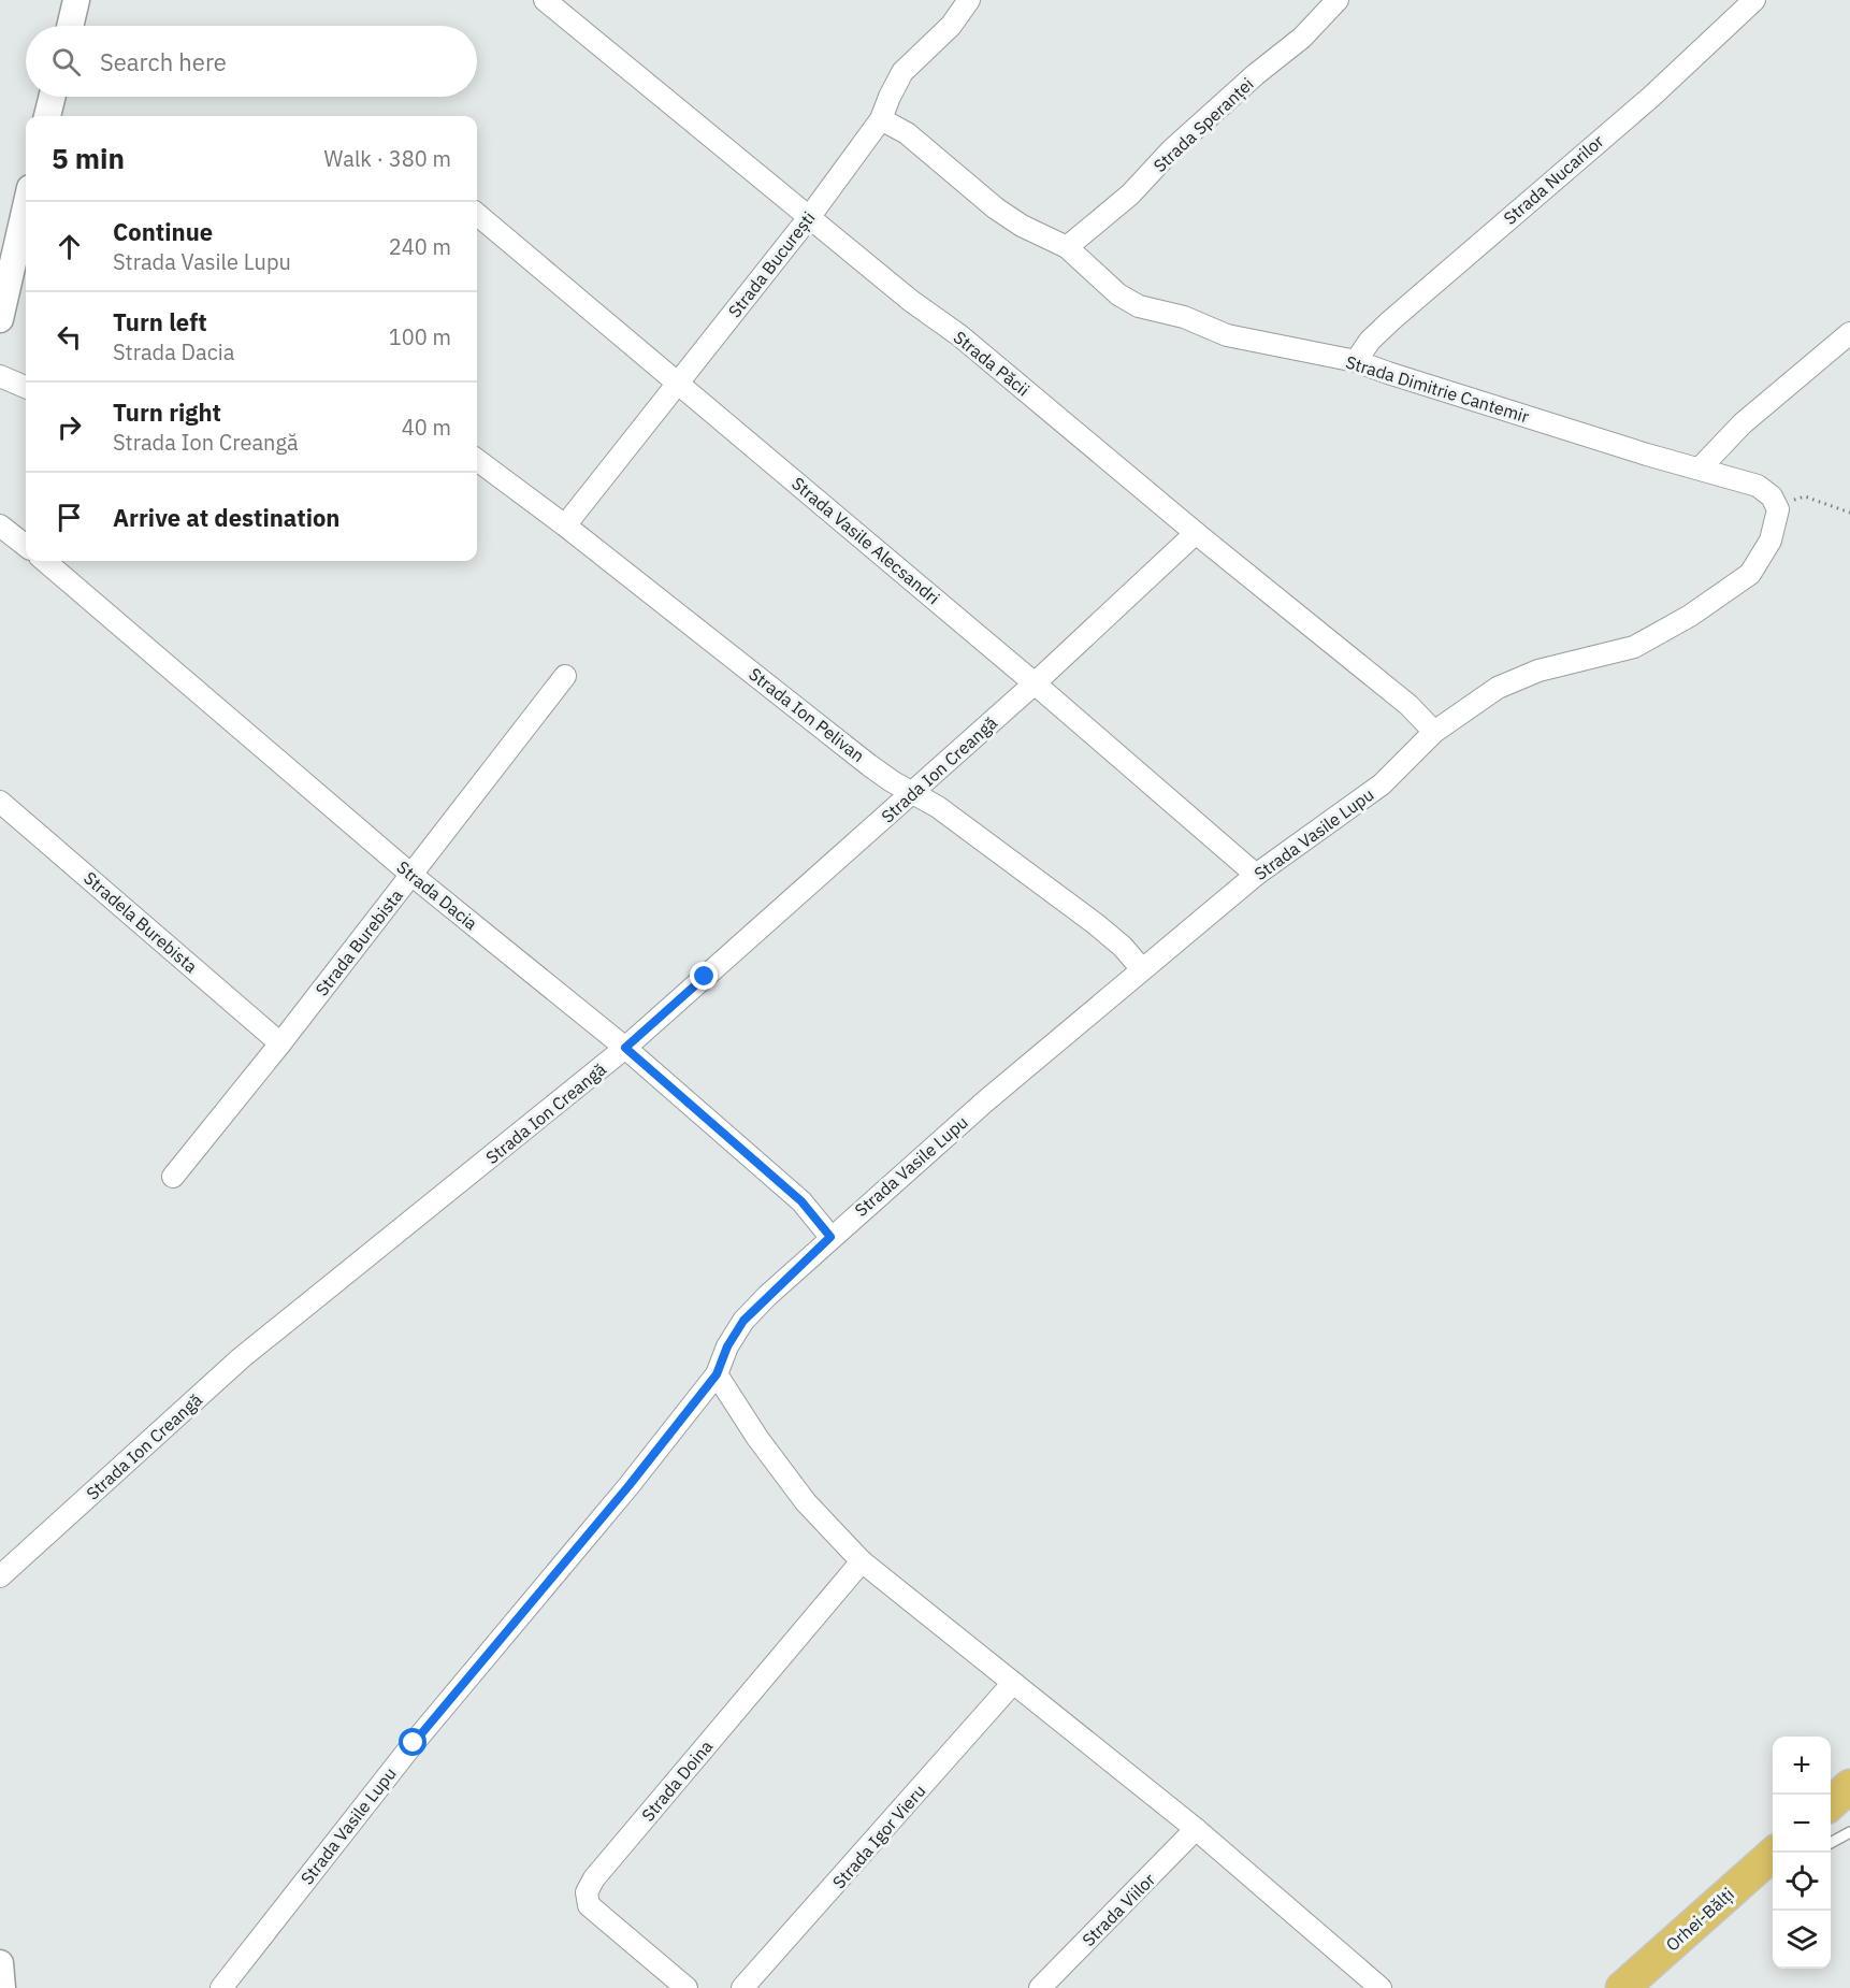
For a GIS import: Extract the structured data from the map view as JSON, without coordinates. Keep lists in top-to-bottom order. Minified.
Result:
{"streets":{"main road":["Orhei-Bălți"],"street":["Strada Speranței","Strada Nucarilor","Strada București","Strada Păcii","Strada Dimitrie Cantemir","Strada Vasile Alecsandri","Strada Ion Pelivan","Strada Ion Creangă","Strada Vasile Lupu","Strada Dacia","Stradela Burebista","Strada Burebista","Strada Doina","Strada Igor Vieru","Strada Viilor"]},"crossings":[["Strada Speranței","Strada Dimitrie Cantemir"],["Strada Nucarilor","Strada Dimitrie Cantemir"],["Strada București","Strada Păcii"],["Strada București","Strada Dimitrie Cantemir"],["Strada București","Strada Vasile Alecsandri"],["Strada București","Strada Ion Pelivan"],["Strada Păcii","Strada Ion Creangă"],["Strada Păcii","Strada Vasile Lupu"],["Strada Dimitrie Cantemir","Strada Vasile Lupu"],["Strada Vasile Alecsandri","Strada Ion Creangă"],["Strada Vasile Alecsandri","Strada Vasile Lupu"],["Strada Ion Pelivan","Strada Ion Creangă"],["Strada Ion Pelivan","Strada Vasile Lupu"],["Strada Ion Creangă","Strada Dacia"],["Strada Vasile Lupu","Strada Dacia"],["Strada Dacia","Strada Burebista"],["Stradela Burebista","Strada Burebista"]],"page":{"search":"Search here","heading":["5 min","Walk · 380 m"],"list":[["Continue","Strada Vasile Lupu","240 m"],["Turn left","Strada Dacia","100 m"],["Turn right","Strada Ion Creangă","40 m"],"Arrive at destination"],"map_buttons":["+","−"]}}
